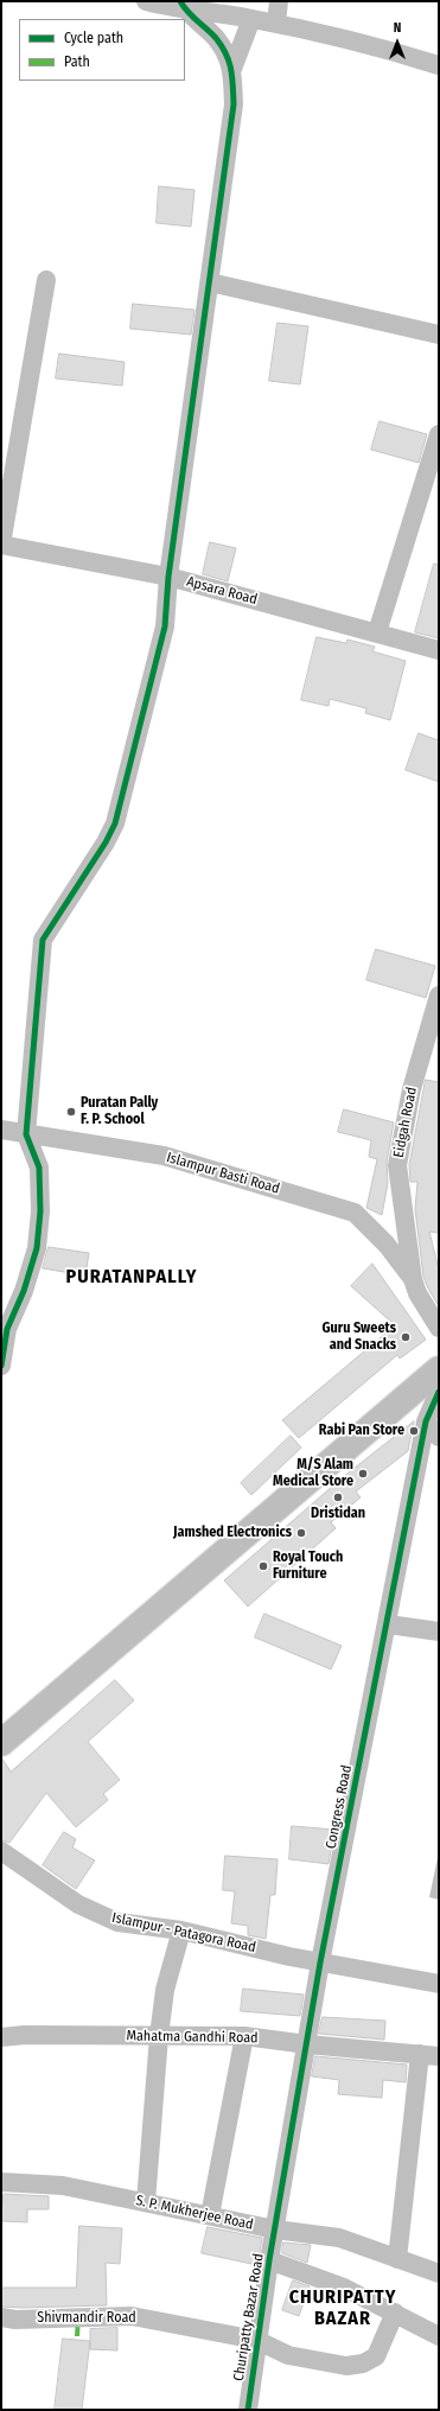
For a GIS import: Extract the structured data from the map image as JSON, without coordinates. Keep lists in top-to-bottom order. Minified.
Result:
{"streets":{"street":["Apsara Road","Eidgah Road","Islampur Basti Road","Congress Road","Islampur - Patagora Road","Mahatma Gandhi Road","S. P. Mukherjee Road","Churipatty Bazar Road","Shivmandir Road"]},"crossings":[["Eidgah Road","Islampur Basti Road"],["Congress Road","Islampur - Patagora Road"],["Congress Road","Mahatma Gandhi Road"],["Congress Road","S. P. Mukherjee Road"],["Congress Road","Churipatty Bazar Road"],["S. P. Mukherjee Road","Churipatty Bazar Road"],["Churipatty Bazar Road","Shivmandir Road"]],"districts":["PURATANPALLY","CHURIPATTY BAZAR"],"places":["Puratan Pally F. P. School","Guru Sweets and Snacks","Rabi Pan Store","M/S Alam Medical Store","Dristidan","Jamshed Electronics","Royal Touch Furniture"],"legend":["Cycle path","Path"],"north":"top"}
